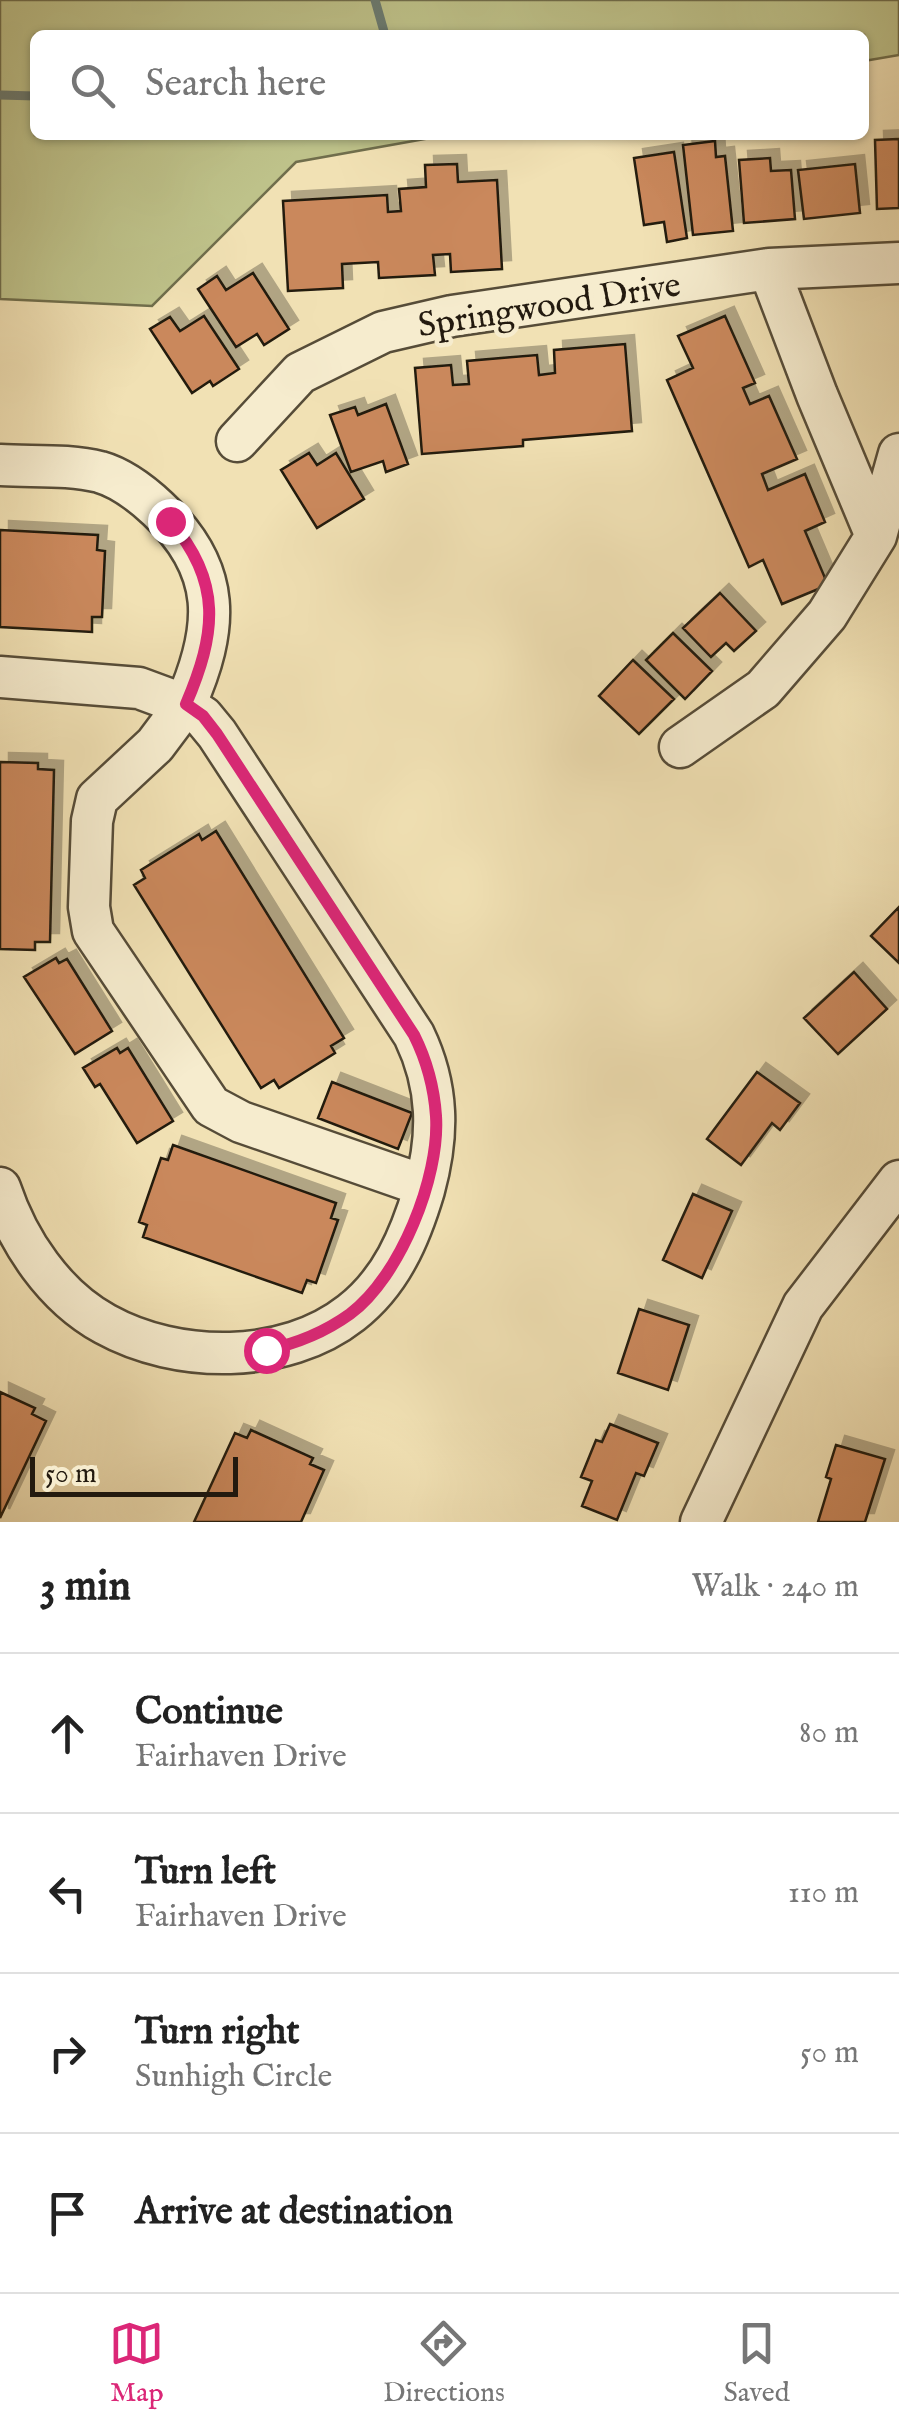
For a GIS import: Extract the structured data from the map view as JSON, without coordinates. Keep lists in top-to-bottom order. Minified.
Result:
{"streets":{"street":["Springwood Drive"]},"scale_bar":"50 m","page":{"search":"Search here","scale":"50 m","heading":["3 min","Walk · 240 m"],"list":[["Continue","Fairhaven Drive","80 m"],["Turn left","Fairhaven Drive","110 m"],["Turn right","Sunhigh Circle","50 m"],"Arrive at destination"],"nav":["Map","Directions","Saved"]}}
